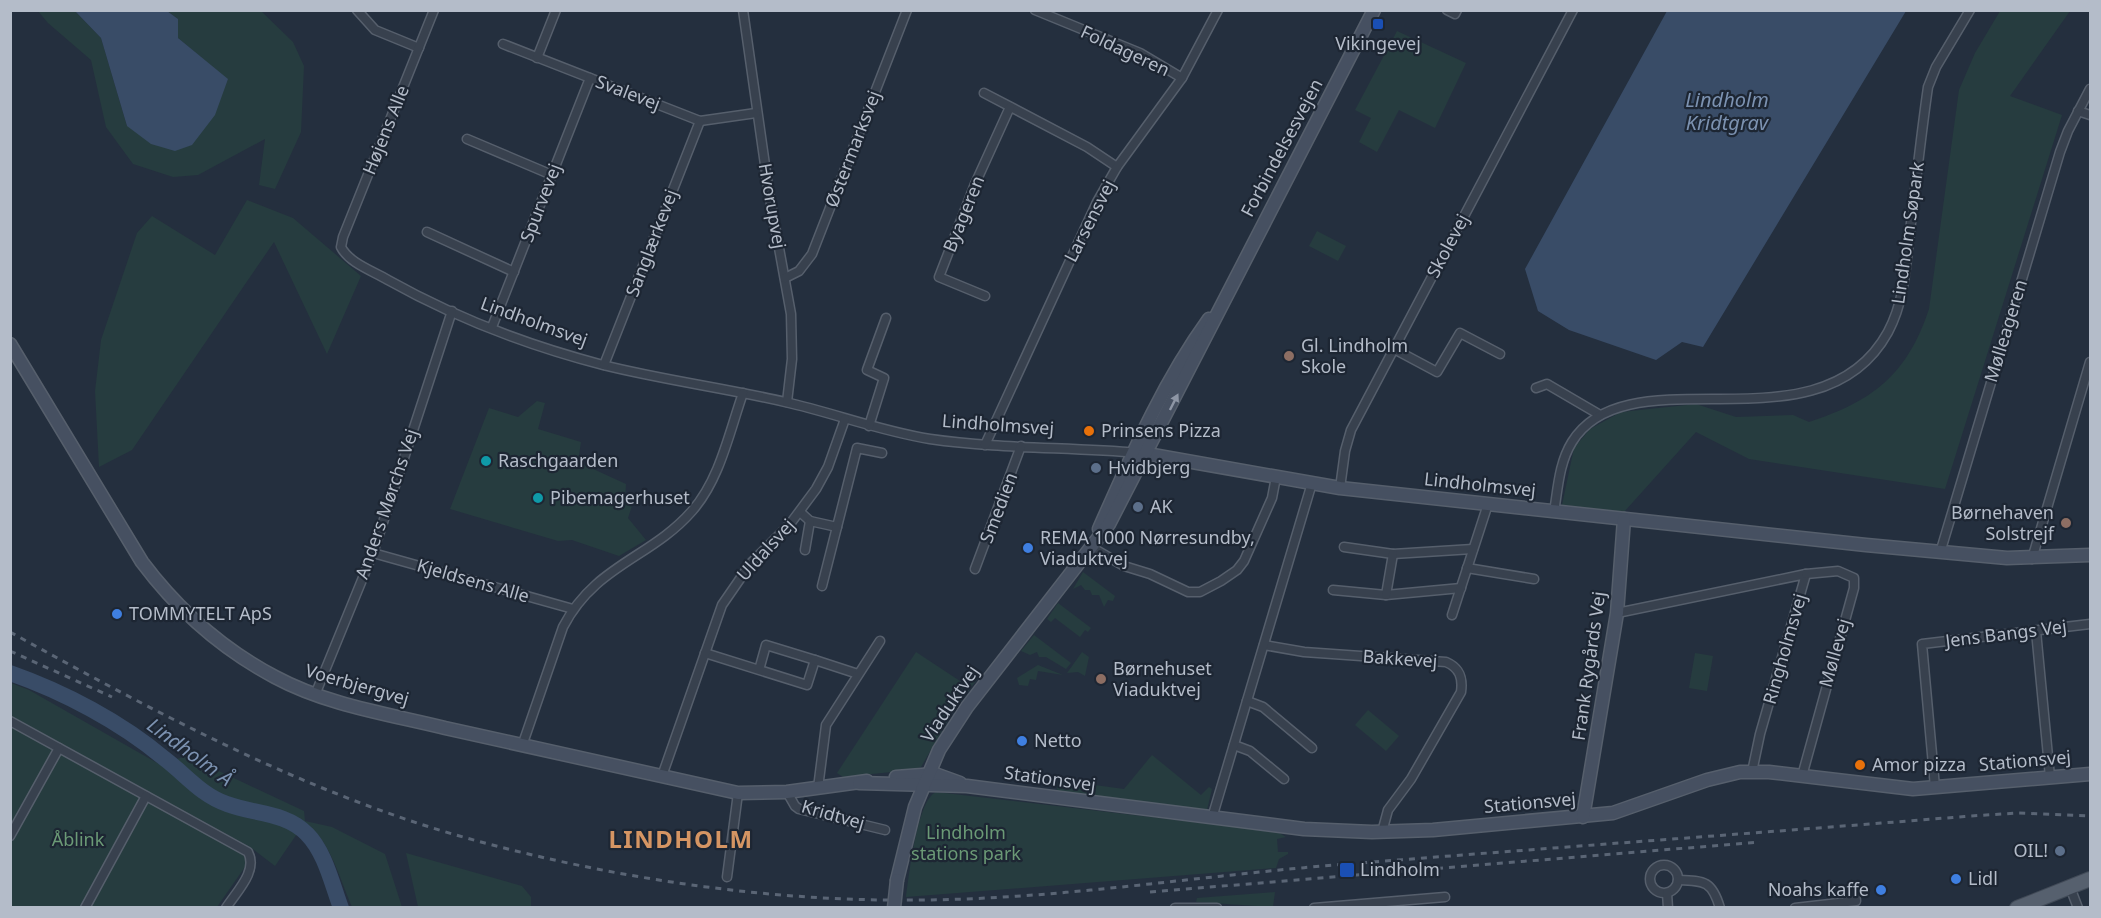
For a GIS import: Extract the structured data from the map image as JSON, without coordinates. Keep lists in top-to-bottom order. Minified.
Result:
{"streets":{"street":["Foldageren","Svalevej","Højens Alle","Forbindelsesvejen","Østermarksvej","Spurvevej","Hvorupvej","Byageren","Larsensvej","Lindholm Søpark","Sanglærkevej","Skolevej","Lindholmsvej","Mølleageren","Anders Mørchs Vej","Smedien","Uldalsvej","Kjeldsens Alle","Jens Bangs Vej","Ringholmsvej","Møllevej","Bakkevej","Frank Rygårds Vej","Voerbjergvej","Viaduktvej","Stationsvej","Kridtvej"]},"crossings":[["Foldageren","Larsensvej"],["Svalevej","Spurvevej"],["Svalevej","Hvorupvej"],["Svalevej","Sanglærkevej"],["Højens Alle","Lindholmsvej"],["Forbindelsesvejen","Lindholmsvej"],["Forbindelsesvejen","Viaduktvej"],["Østermarksvej","Hvorupvej"],["Spurvevej","Lindholmsvej"],["Hvorupvej","Lindholmsvej"],["Larsensvej","Lindholmsvej"],["Lindholm Søpark","Lindholmsvej"],["Sanglærkevej","Lindholmsvej"],["Skolevej","Lindholmsvej"],["Lindholmsvej","Mølleageren"],["Lindholmsvej","Anders Mørchs Vej"],["Lindholmsvej","Smedien"],["Lindholmsvej","Uldalsvej"],["Lindholmsvej","Frank Rygårds Vej"],["Lindholmsvej","Viaduktvej"],["Anders Mørchs Vej","Kjeldsens Alle"],["Anders Mørchs Vej","Voerbjergvej"],["Uldalsvej","Voerbjergvej"],["Jens Bangs Vej","Stationsvej"],["Ringholmsvej","Møllevej"],["Ringholmsvej","Frank Rygårds Vej"],["Ringholmsvej","Stationsvej"],["Møllevej","Stationsvej"],["Bakkevej","Stationsvej"],["Frank Rygårds Vej","Stationsvej"],["Voerbjergvej","Viaduktvej"],["Voerbjergvej","Stationsvej"],["Voerbjergvej","Kridtvej"],["Viaduktvej","Stationsvej"]],"districts":["LINDHOLM"],"water":["Lindholm Kridtgrav","Lindholm Å"],"parks":["Lindholm stations park","Åblink"],"places":{"transit":["Vikingevej","Lindholm"],"other":["Gl. Lindholm Skole","Prinsens Pizza","Raschgaarden","Hvidbjerg","Pibemagerhuset","AK","Børnehaven Solstrejf","REMA 1000 Nørresundby, Viaduktvej","TOMMYTELT ApS","Børnehuset Viaduktvej","Netto","Amor pizza","OIL!","Lidl","Noahs kaffe"]}}
